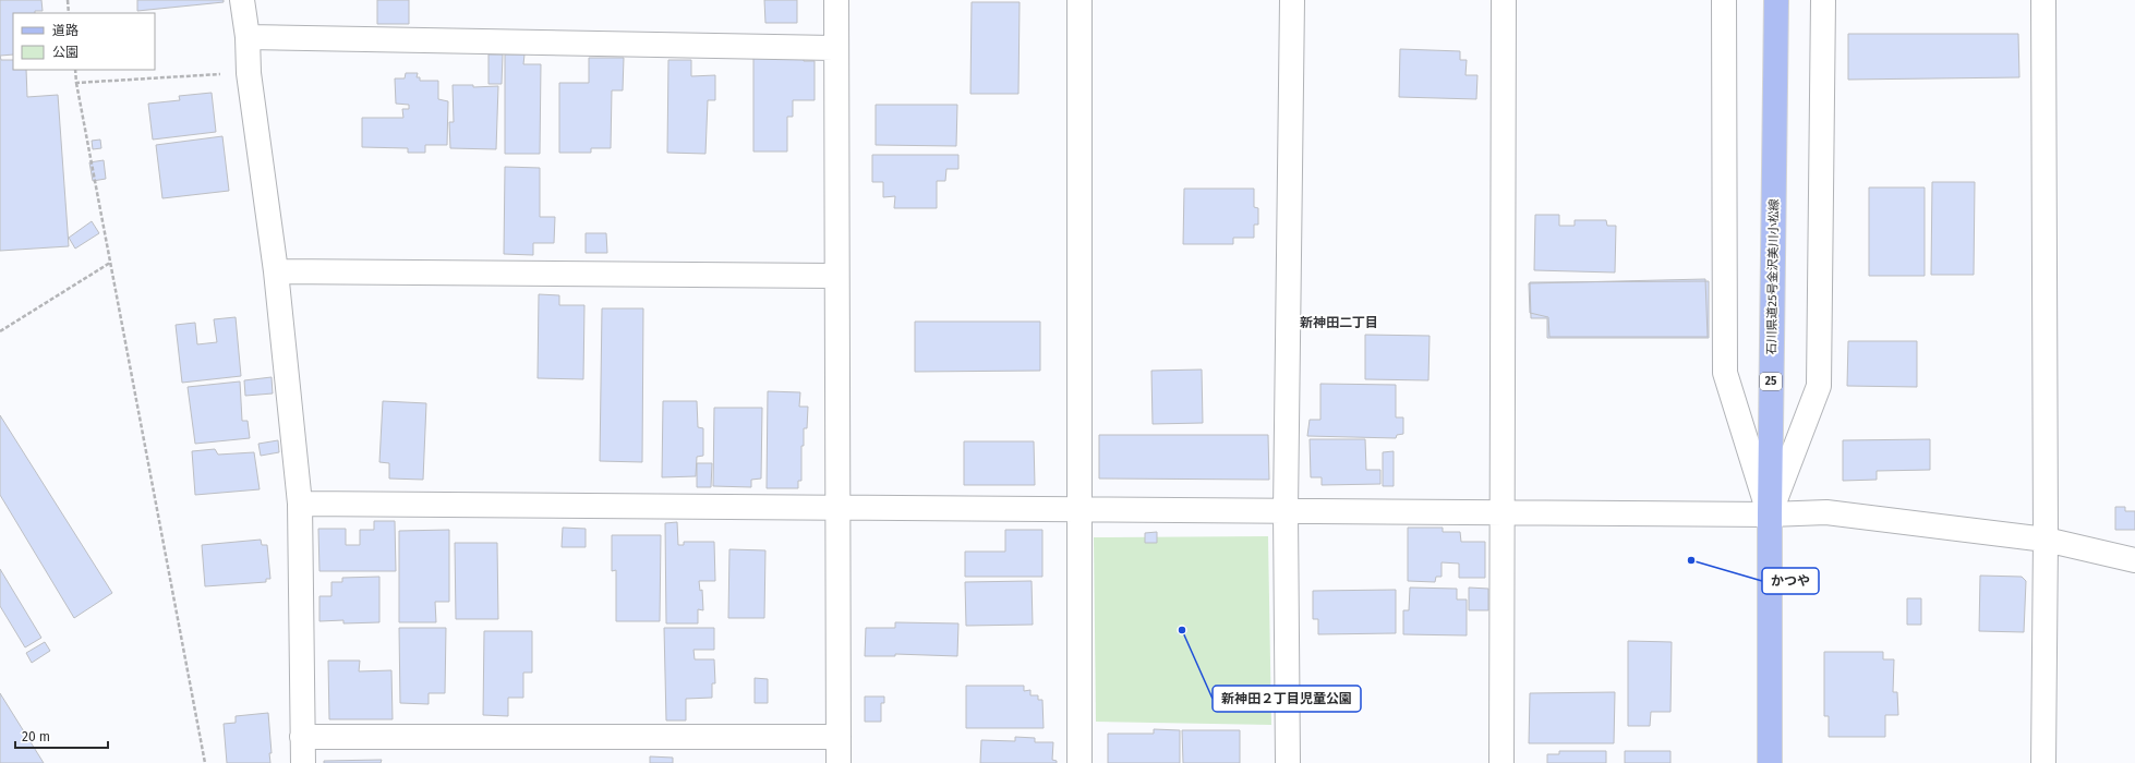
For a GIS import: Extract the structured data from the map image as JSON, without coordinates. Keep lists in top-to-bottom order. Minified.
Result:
{"streets":{"main road":["石川県道25号金沢美川小松線","25"]},"districts":["新神田二丁目"],"places":["かつや","新神田２丁目児童公園"],"legend":["道路","公園"],"scale_bar":"20 m"}
